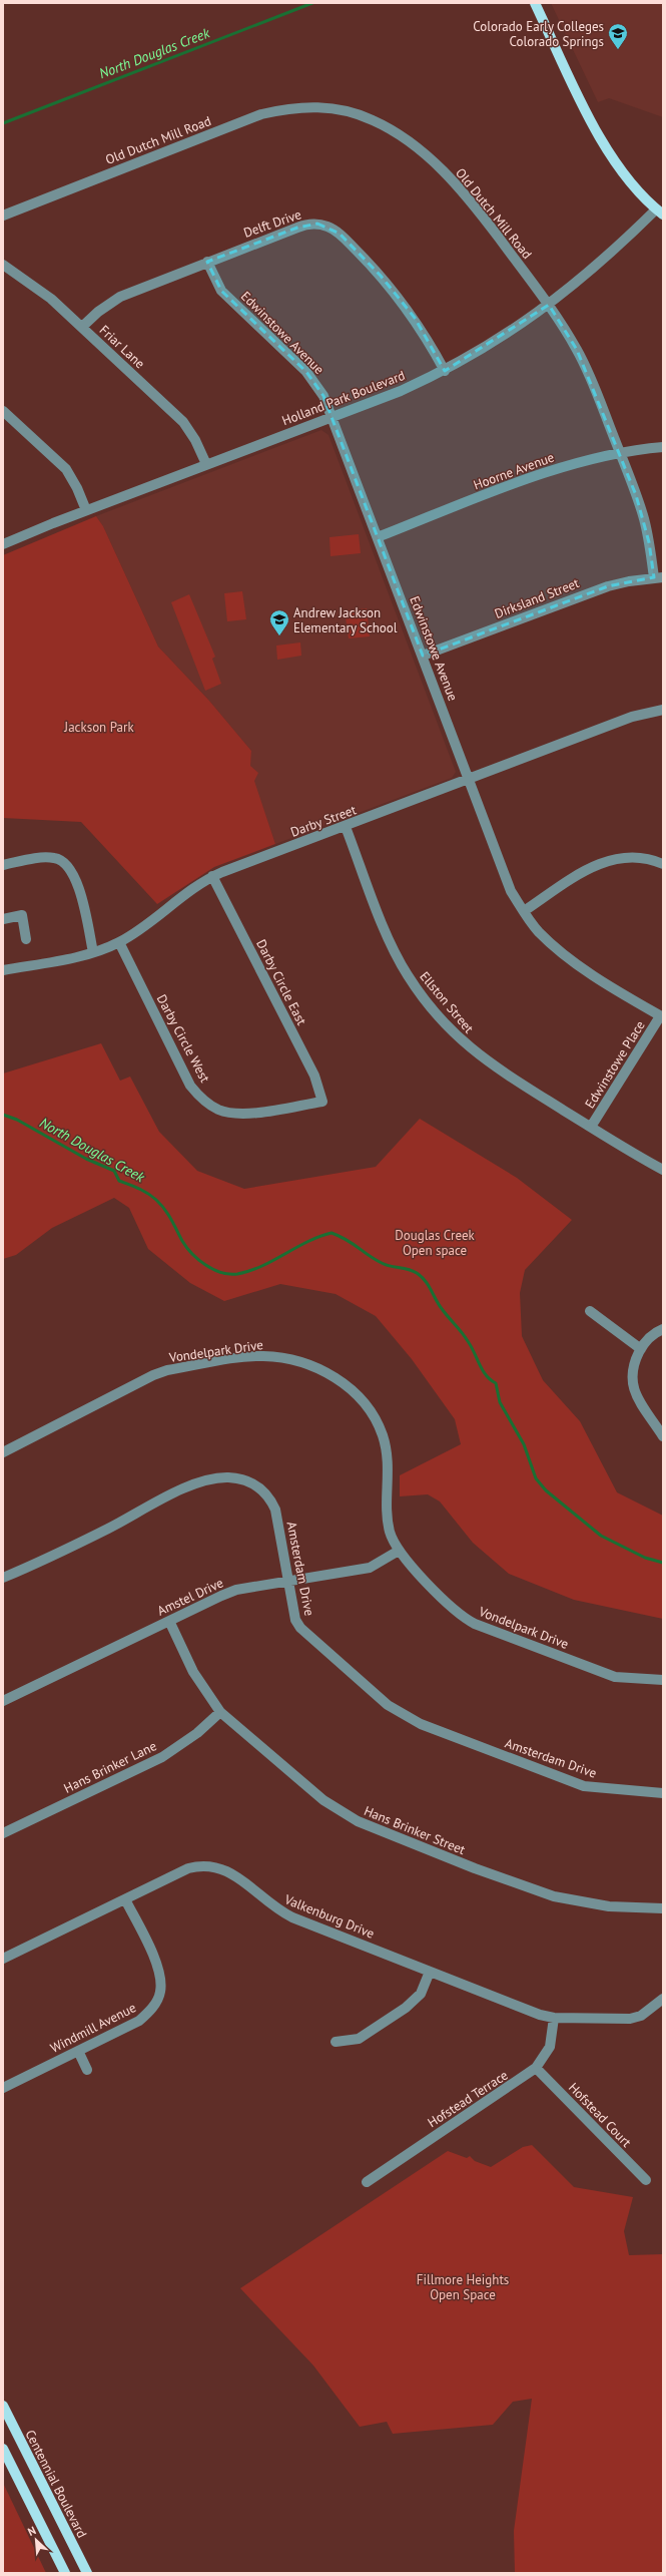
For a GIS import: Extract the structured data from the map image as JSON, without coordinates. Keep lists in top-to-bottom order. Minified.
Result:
{"streets":{"main road":["Centennial Boulevard"],"street":["Old Dutch Mill Road","Delft Drive","Edwinstowe Avenue","Friar Lane","Holland Park Boulevard","Hoorne Avenue","Dirksland Street","Darby Street","Darby Circle East","Ellston Street","Darby Circle West","Edwinstowe Place","Vondelpark Drive","Amsterdam Drive","Amstel Drive","Hans Brinker Lane","Hans Brinker Street","Valkenburg Drive","Windmill Avenue","Hofstead Terrace","Hofstead Court"]},"crossings":[["Old Dutch Mill Road","Holland Park Boulevard"],["Old Dutch Mill Road","Hoorne Avenue"],["Old Dutch Mill Road","Dirksland Street"],["Delft Drive","Edwinstowe Avenue"],["Delft Drive","Friar Lane"],["Delft Drive","Holland Park Boulevard"],["Edwinstowe Avenue","Holland Park Boulevard"],["Edwinstowe Avenue","Hoorne Avenue"],["Edwinstowe Avenue","Dirksland Street"],["Edwinstowe Avenue","Darby Street"],["Edwinstowe Avenue","Edwinstowe Place"],["Friar Lane","Holland Park Boulevard"],["Darby Street","Darby Circle East"],["Darby Street","Ellston Street"],["Darby Street","Darby Circle West"],["Darby Circle East","Darby Circle West"],["Ellston Street","Edwinstowe Place"],["Vondelpark Drive","Amstel Drive"],["Amsterdam Drive","Amstel Drive"],["Amstel Drive","Hans Brinker Street"],["Hans Brinker Lane","Hans Brinker Street"],["Valkenburg Drive","Windmill Avenue"],["Valkenburg Drive","Hofstead Terrace"],["Hofstead Terrace","Hofstead Court"]],"water":["North Douglas Creek"],"parks":["Jackson Park","Douglas Creek Open space","Fillmore Heights Open Space"],"places":{"school or university":["Colorado Early Colleges Colorado Springs","Andrew Jackson Elementary School"]},"north":"top left"}
